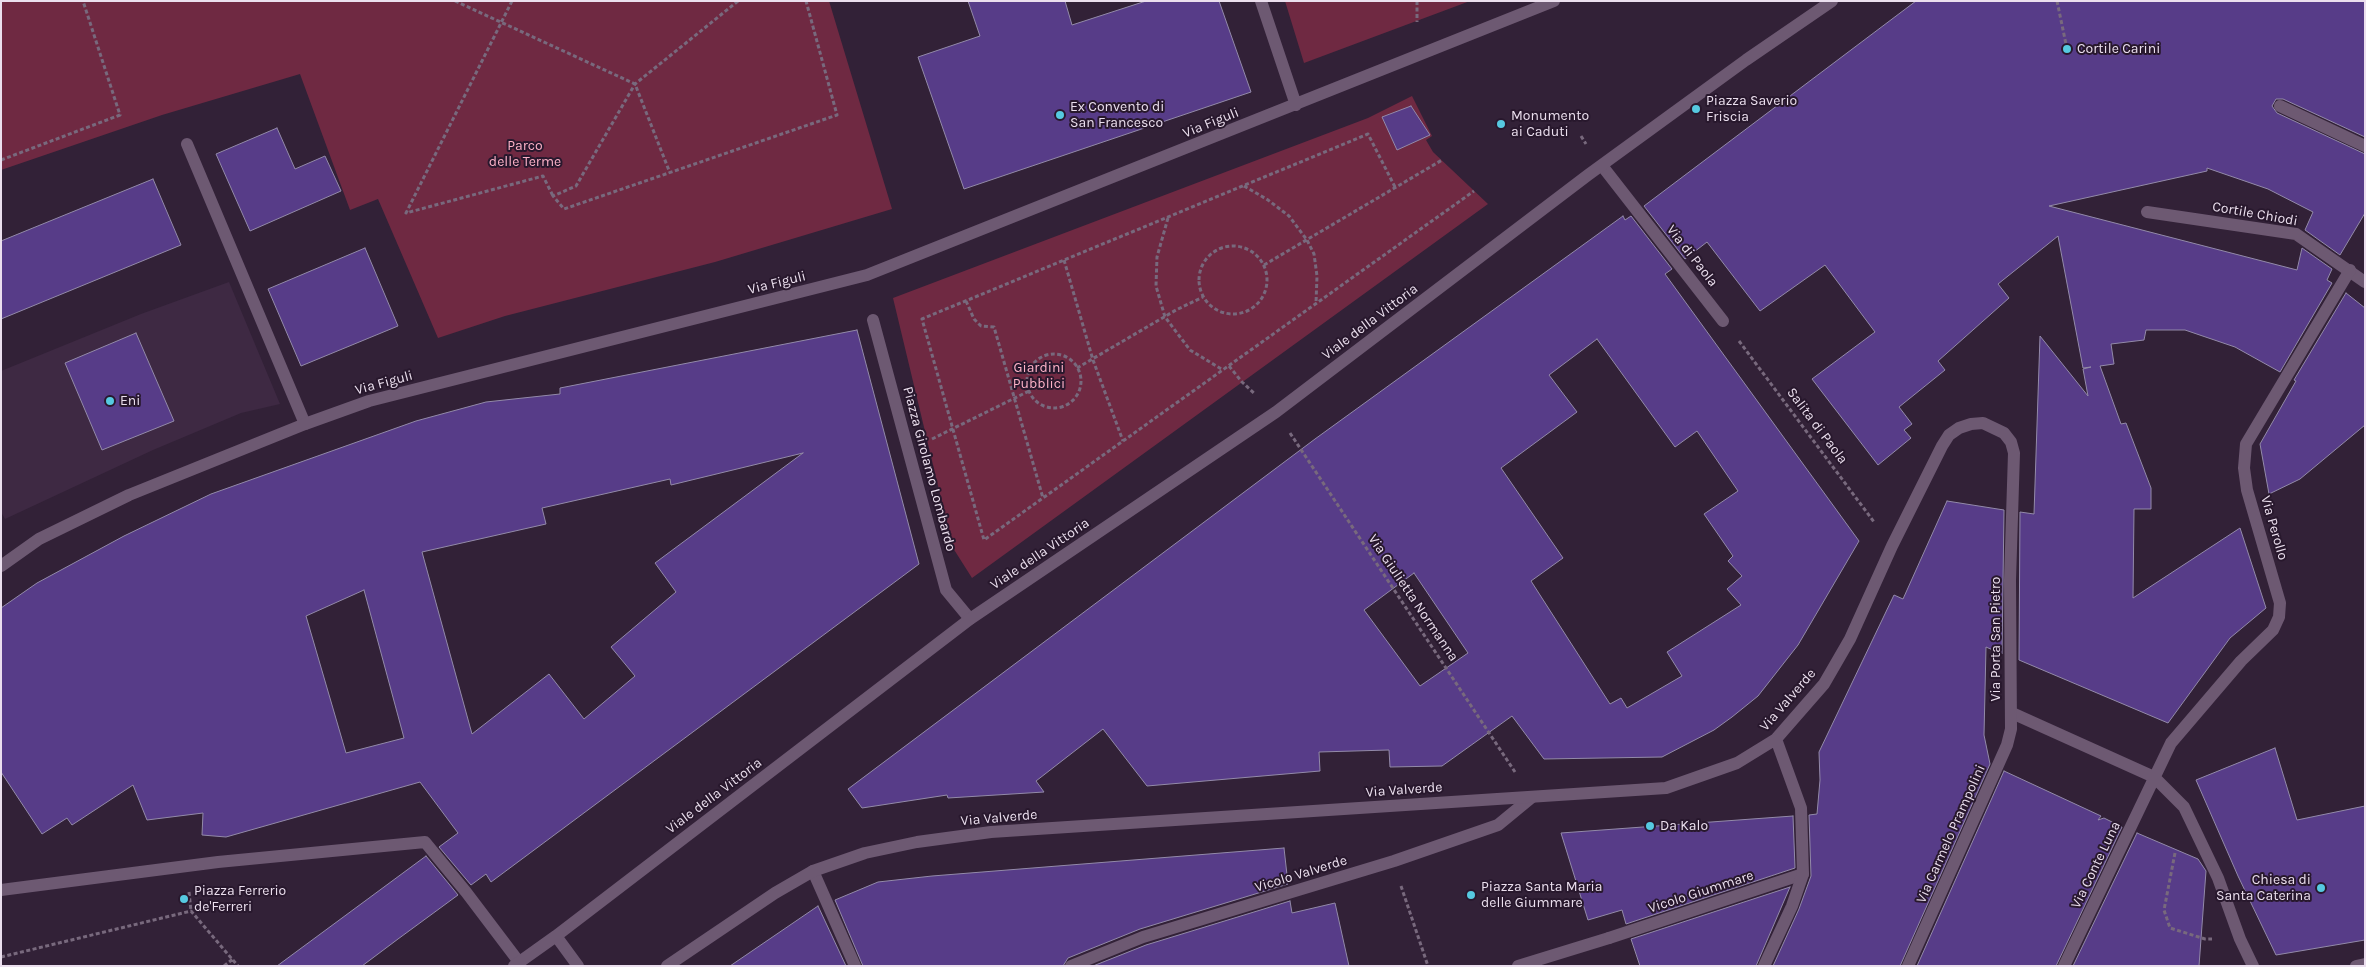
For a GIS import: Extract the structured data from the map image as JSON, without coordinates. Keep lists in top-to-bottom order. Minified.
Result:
{"streets":{"street":["Via Figuli","Cortile Chiodi","Via di Paola","Viale della Vittoria","Piazza Girolamo Lombardo","Via Perollo","Via Porta San Pietro","Via Valverde","Via Carmelo Prampolini","Via Conte Luna","Vicolo Valverde","Vicolo Giummare"],"path":["Salita di Paola","Via Giulietta Normanna"]},"crossings":[["Cortile Chiodi","Via Perollo"],["Via di Paola","Viale della Vittoria"],["Via di Paola","Salita di Paola"],["Viale della Vittoria","Piazza Girolamo Lombardo"],["Viale della Vittoria","Via Giulietta Normanna"],["Salita di Paola","Via Valverde"],["Via Perollo","Via Porta San Pietro"],["Via Perollo","Via Conte Luna"],["Via Giulietta Normanna","Via Valverde"],["Via Giulietta Normanna","Vicolo Valverde"],["Via Porta San Pietro","Via Valverde"],["Via Porta San Pietro","Via Carmelo Prampolini"],["Via Porta San Pietro","Via Conte Luna"],["Via Valverde","Vicolo Valverde"]],"parks":["Parco delle Terme","Giardini Pubblici"],"places":["Cortile Carini","Piazza Saverio Friscia","Ex Convento di San Francesco","Monumento ai Caduti","Eni","Da Kalo","Chiesa di Santa Caterina","Piazza Santa Maria delle Giummare","Piazza Ferrerio de'Ferreri"]}
